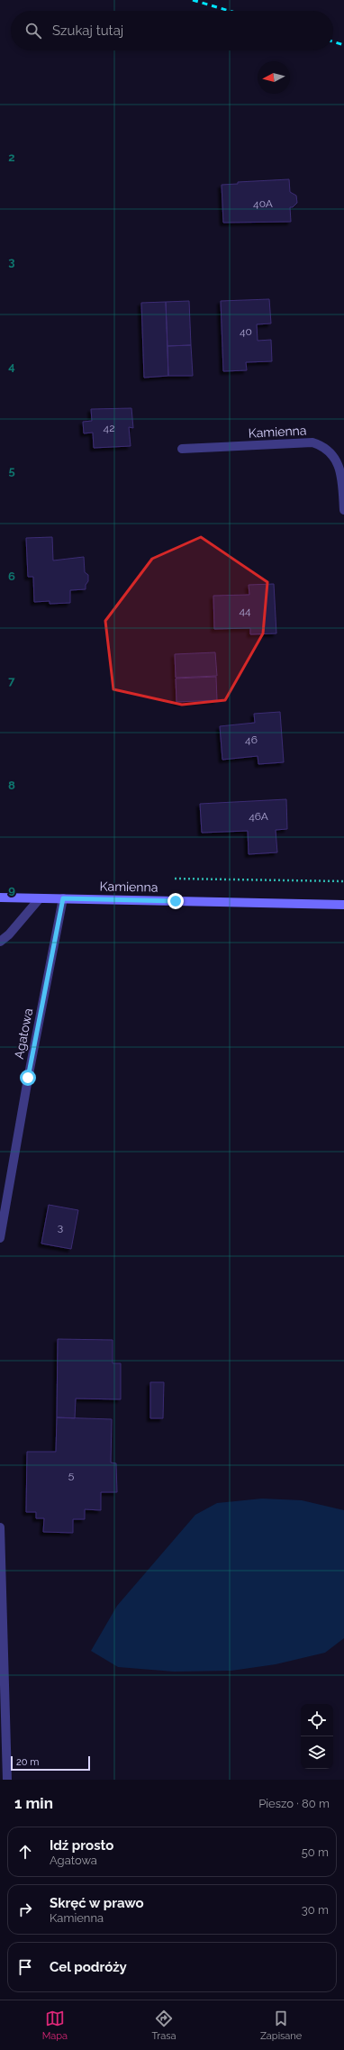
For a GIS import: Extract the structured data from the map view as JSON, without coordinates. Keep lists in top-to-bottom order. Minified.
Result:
{"streets":{"street":["Kamienna","Agatowa"]},"crossings":[["Kamienna","Agatowa"]],"house_numbers":["40A","40","42","44","46","46A","3","5"],"scale_bar":"20 m","north":"left","page":{"search":"Szukaj tutaj","scale":"20 m","heading":["1 min","Pieszo · 80 m"],"list":[["Idź prosto","Agatowa","50 m"],["Skręć w prawo","Kamienna","30 m"],"Cel podróży"],"nav":["Mapa","Trasa","Zapisane"]},"grid":{"rows":["2","3","4","5","6","7","8","9"]}}
